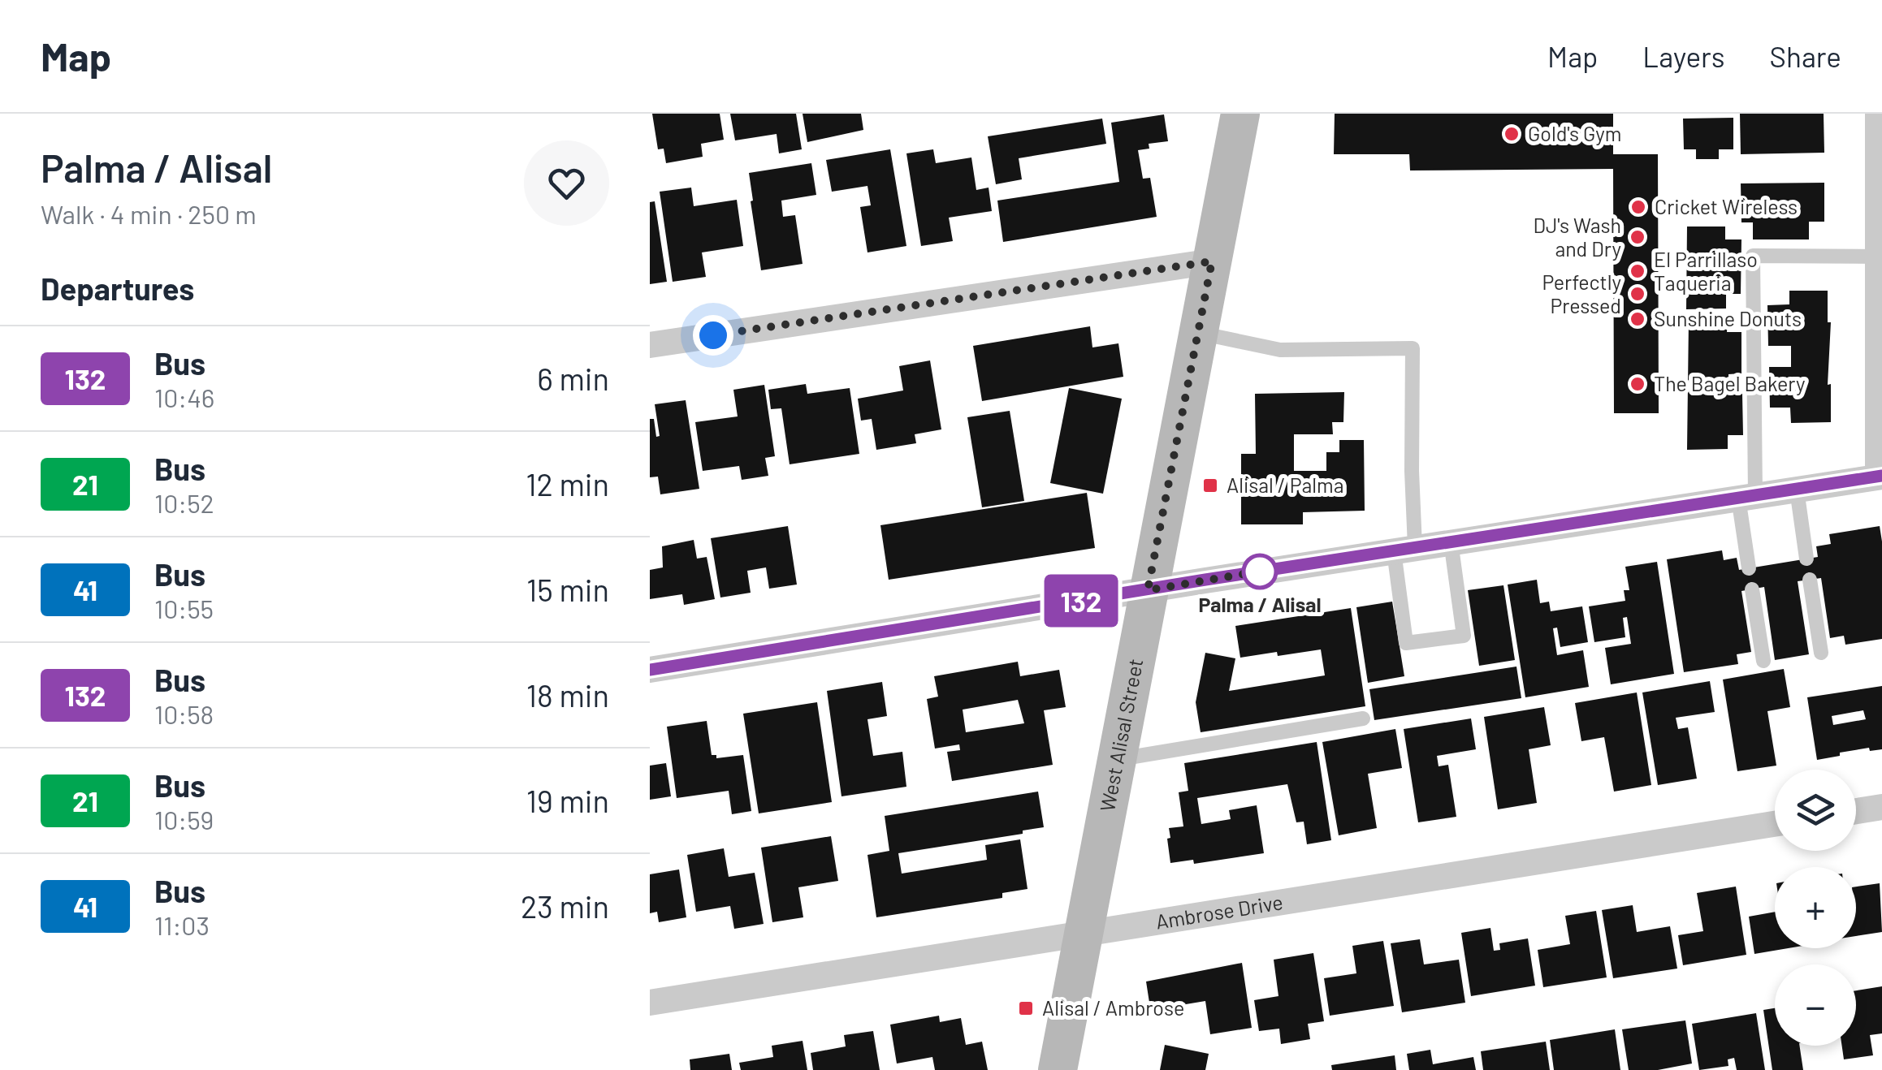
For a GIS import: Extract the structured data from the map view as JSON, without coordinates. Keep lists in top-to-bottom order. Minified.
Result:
{"streets":{"main road":["West Alisal Street"],"street":["Ambrose Drive"]},"crossings":[["West Alisal Street","Ambrose Drive"]],"places":{"other":["Gold's Gym","Cricket Wireless","DJ's Wash and Dry","El Parrillaso Taqueria","Perfectly Pressed","Sunshine Donuts","The Bagel Bakery","Palma / Alisal"],"transit":["Alisal / Palma","Alisal / Ambrose"]},"lines":["bus line 132"],"page":{"header":"Map","nav":["Map","Layers","Share"],"heading":[["Palma / Alisal","Walk · 4 min · 250 m"],"Departures"],"on_map":"132","list":[{"mark":"132","name":"Bus","note":"10:46","value":"6 min"},{"mark":"21","name":"Bus","note":"10:52","value":"12 min"},{"mark":"41","name":"Bus","note":"10:55","value":"15 min"},{"mark":"132","name":"Bus","note":"10:58","value":"18 min"},{"mark":"21","name":"Bus","note":"10:59","value":"19 min"},{"mark":"41","name":"Bus","note":"11:03","value":"23 min"}],"map_buttons":["+","−"]}}
